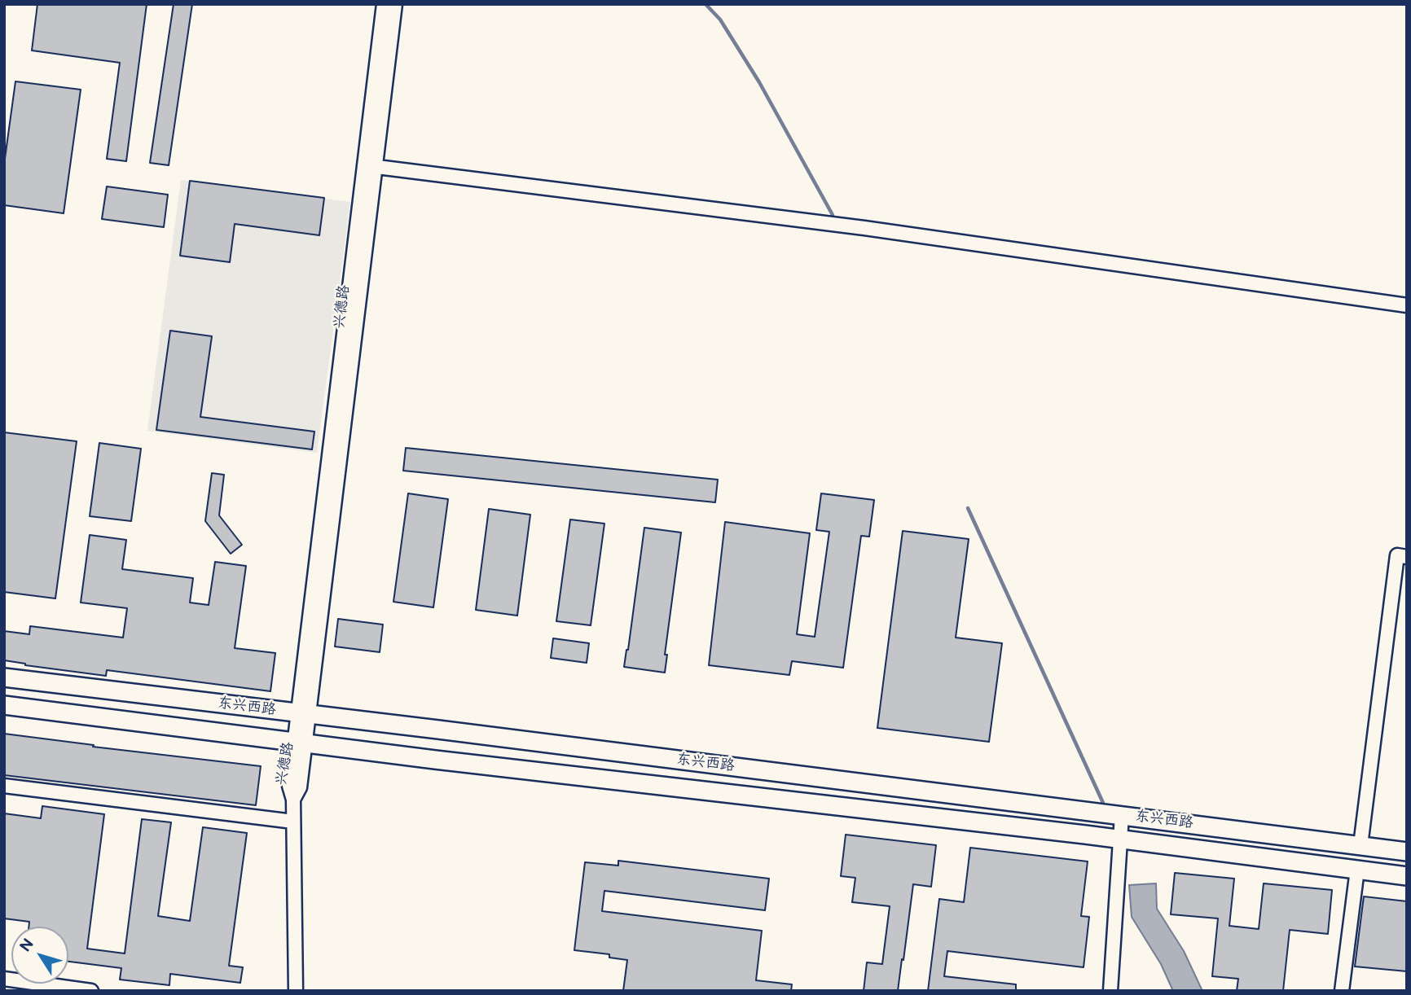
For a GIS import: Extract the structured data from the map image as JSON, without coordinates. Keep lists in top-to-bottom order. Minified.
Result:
{"streets":{"main road":["东兴西路"],"street":["兴德路"]},"crossings":[["兴德路","东兴西路"]],"north":"top left"}
